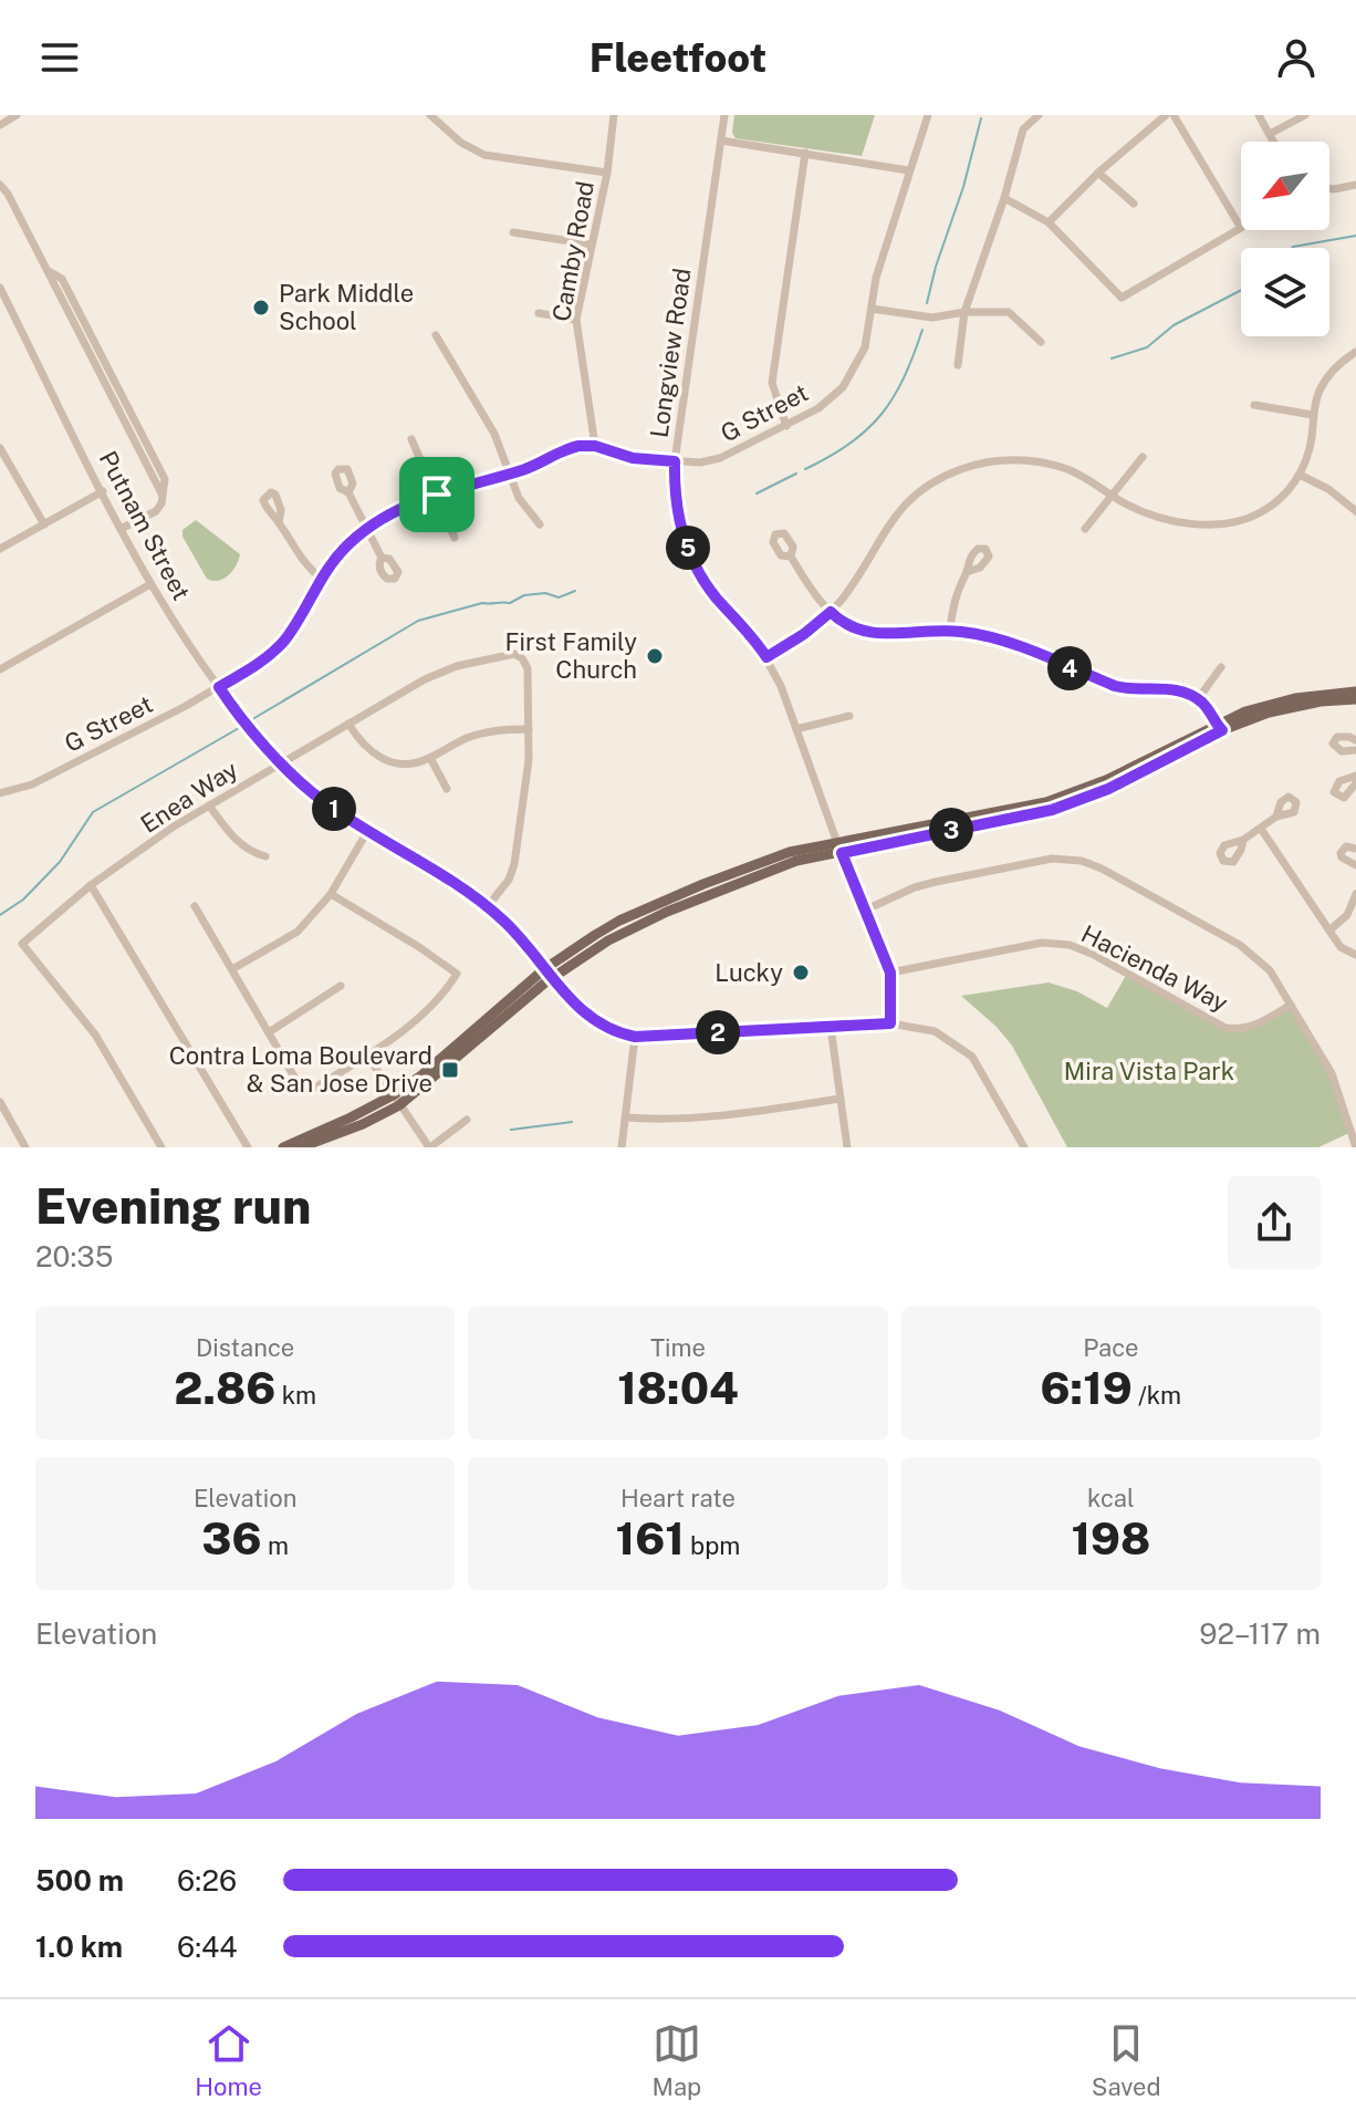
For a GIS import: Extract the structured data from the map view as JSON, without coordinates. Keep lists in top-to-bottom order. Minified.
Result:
{"streets":{"street":["Camby Road","Longview Road","G Street","Putnam Street","Enea Way","Hacienda Way"]},"crossings":[["Camby Road","G Street"],["Longview Road","G Street"],["Longview Road","Putnam Street"],["Longview Road","Hacienda Way"],["G Street","Putnam Street"],["Putnam Street","Enea Way"]],"parks":["Mira Vista Park"],"places":{"other":["Park Middle School","First Family Church","Lucky"],"transit":["Contra Loma Boulevard & San Jose Drive"]},"north":"bottom left","page":{"header":"Fleetfoot","pins":["5","4","1","3","2"],"heading":["Evening run","20:35"],"stats":[["Distance","2.86 km"],["Time","18:04"],["Pace","6:19 /km"],["Elevation","36 m"],["Heart rate","161 bpm"],["kcal","198"]],"chart":["Elevation","92–117 m"],"list":[{"name":"500 m","note":"6:26"},{"name":"1.0 km","note":"6:44"}],"tabs":["Home","Map","Saved"]}}
